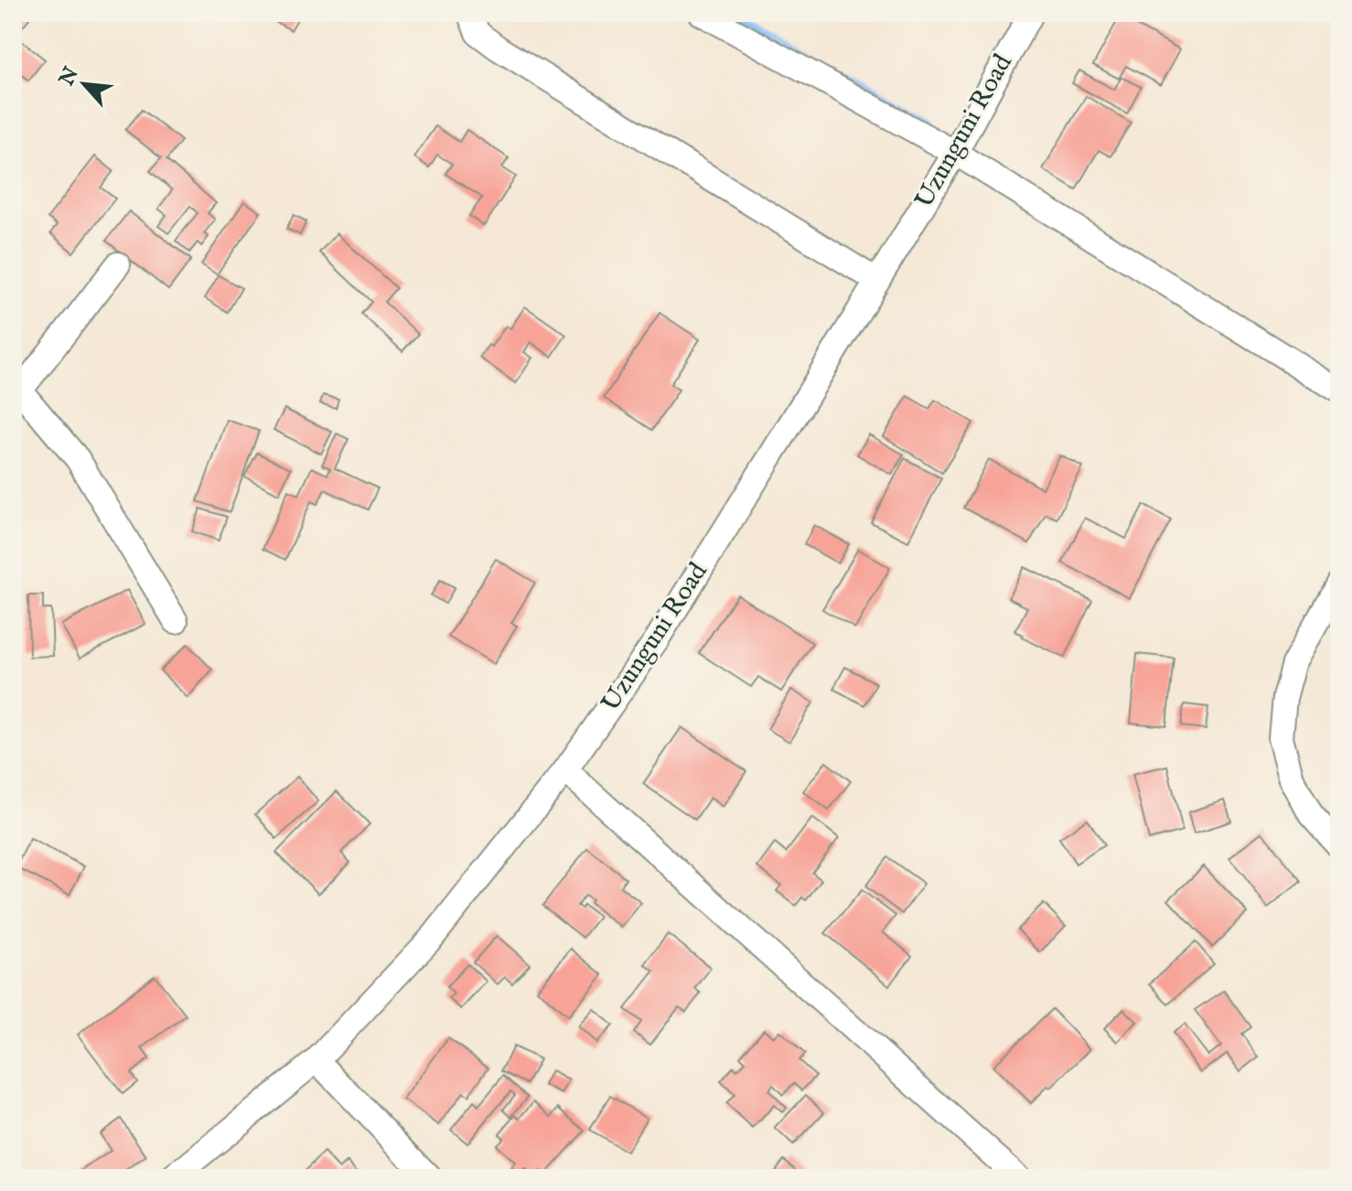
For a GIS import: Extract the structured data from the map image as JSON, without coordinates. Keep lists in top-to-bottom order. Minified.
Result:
{"streets":{"street":["Uzunguni Road"]},"north":"top left"}
